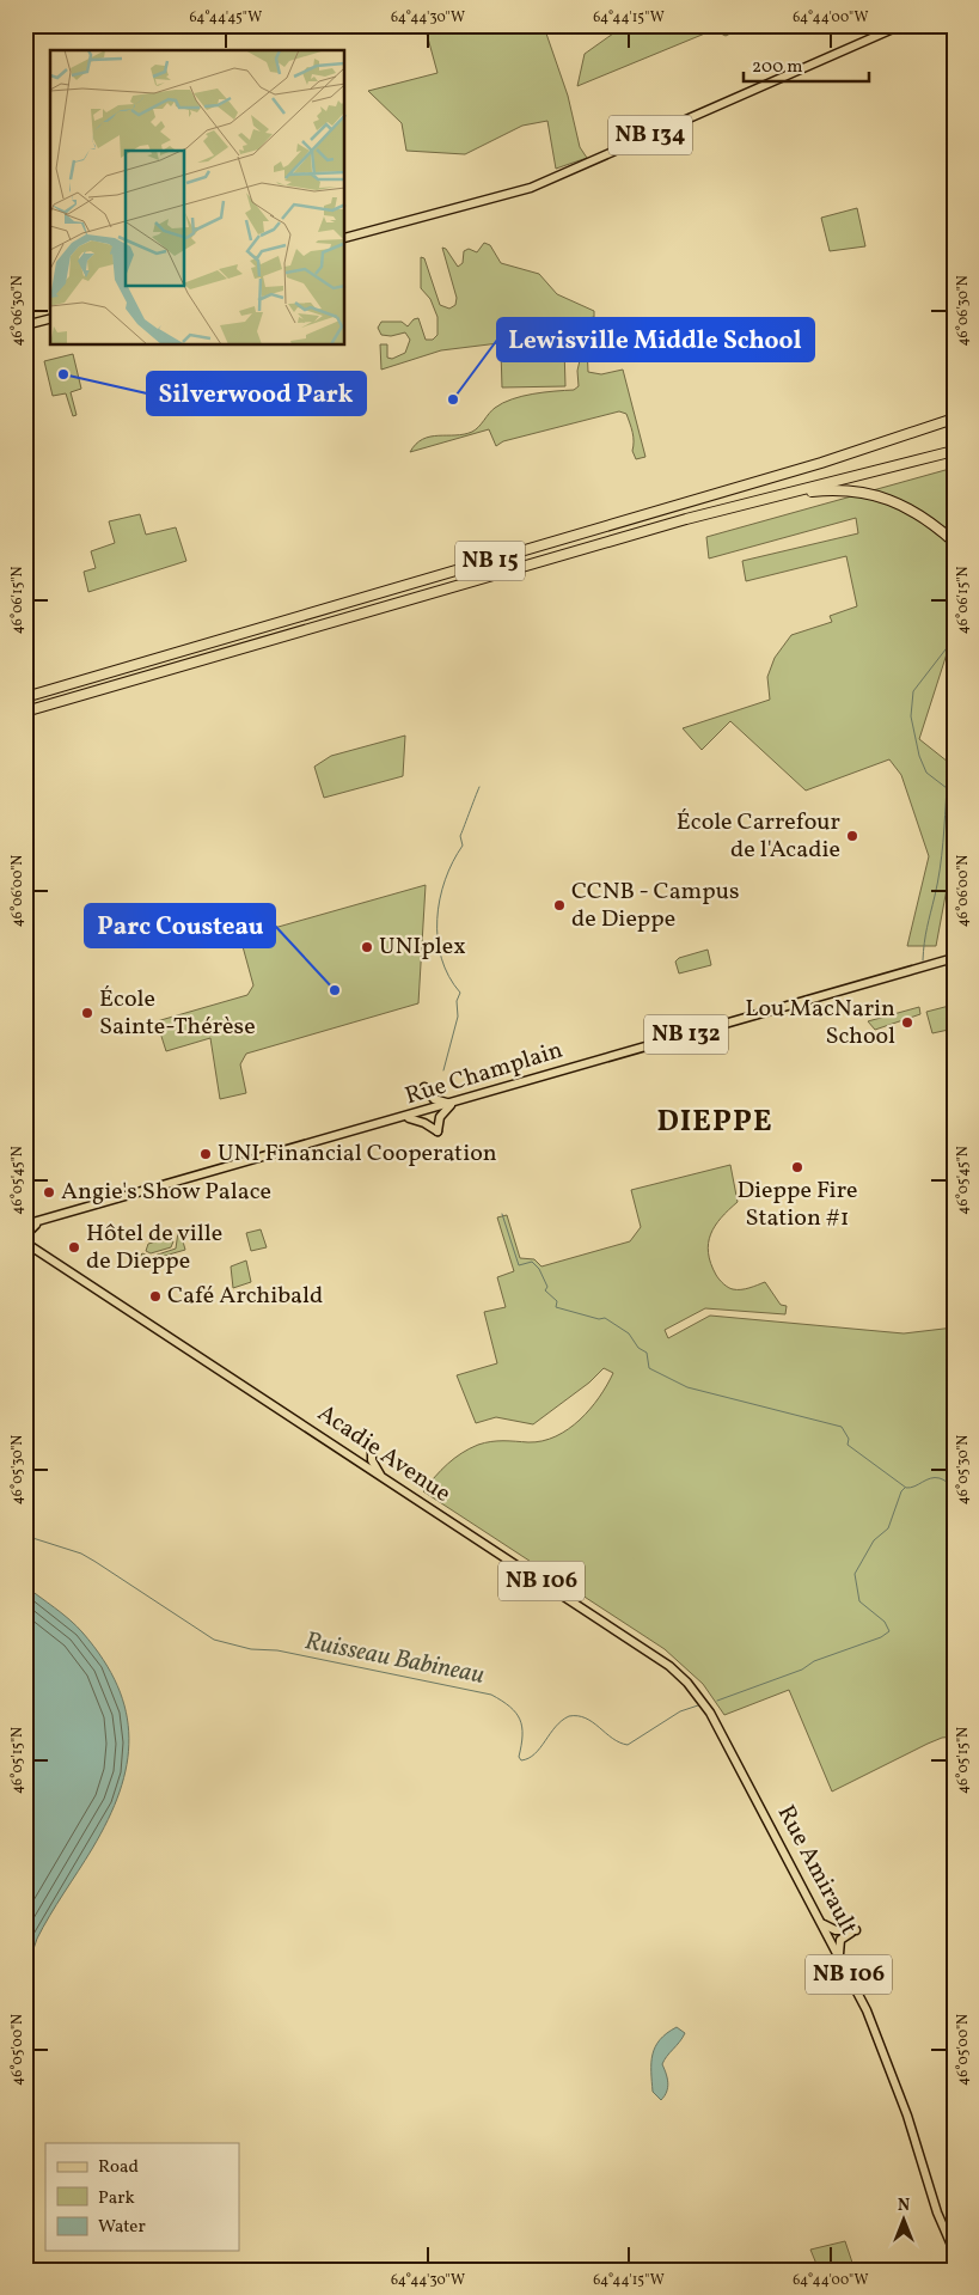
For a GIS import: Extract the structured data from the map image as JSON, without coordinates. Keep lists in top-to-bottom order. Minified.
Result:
{"streets":{"highway":["NB 15"],"main road":["NB 134","NB 132","Rue Champlain","Acadie Avenue","NB 106","Rue Amirault"]},"crossings":[["Acadie Avenue","Rue Amirault"]],"districts":["DIEPPE"],"water":["Ruisseau Babineau"],"places":["Silverwood Park","Lewisville Middle School","École Carrefour de l'Acadie","CCNB - Campus de Dieppe","UNIplex","Parc Cousteau","École Sainte-Thérèse","Lou MacNarin School","UNI Financial Cooperation","Dieppe Fire Station #1","Angie's Show Palace","Hôtel de ville de Dieppe","Café Archibald"],"legend":["Road","Park","Water"],"scale_bar":"200 m","north":"top","coordinates":["64°44'45\"W","64°44'30\"W","64°44'15\"W","64°44'00\"W","46°06'30\"N","46°06'15\"N","46°06'00\"N","46°05'45\"N","46°05'30\"N","46°05'15\"N","46°05'00\"N"]}
